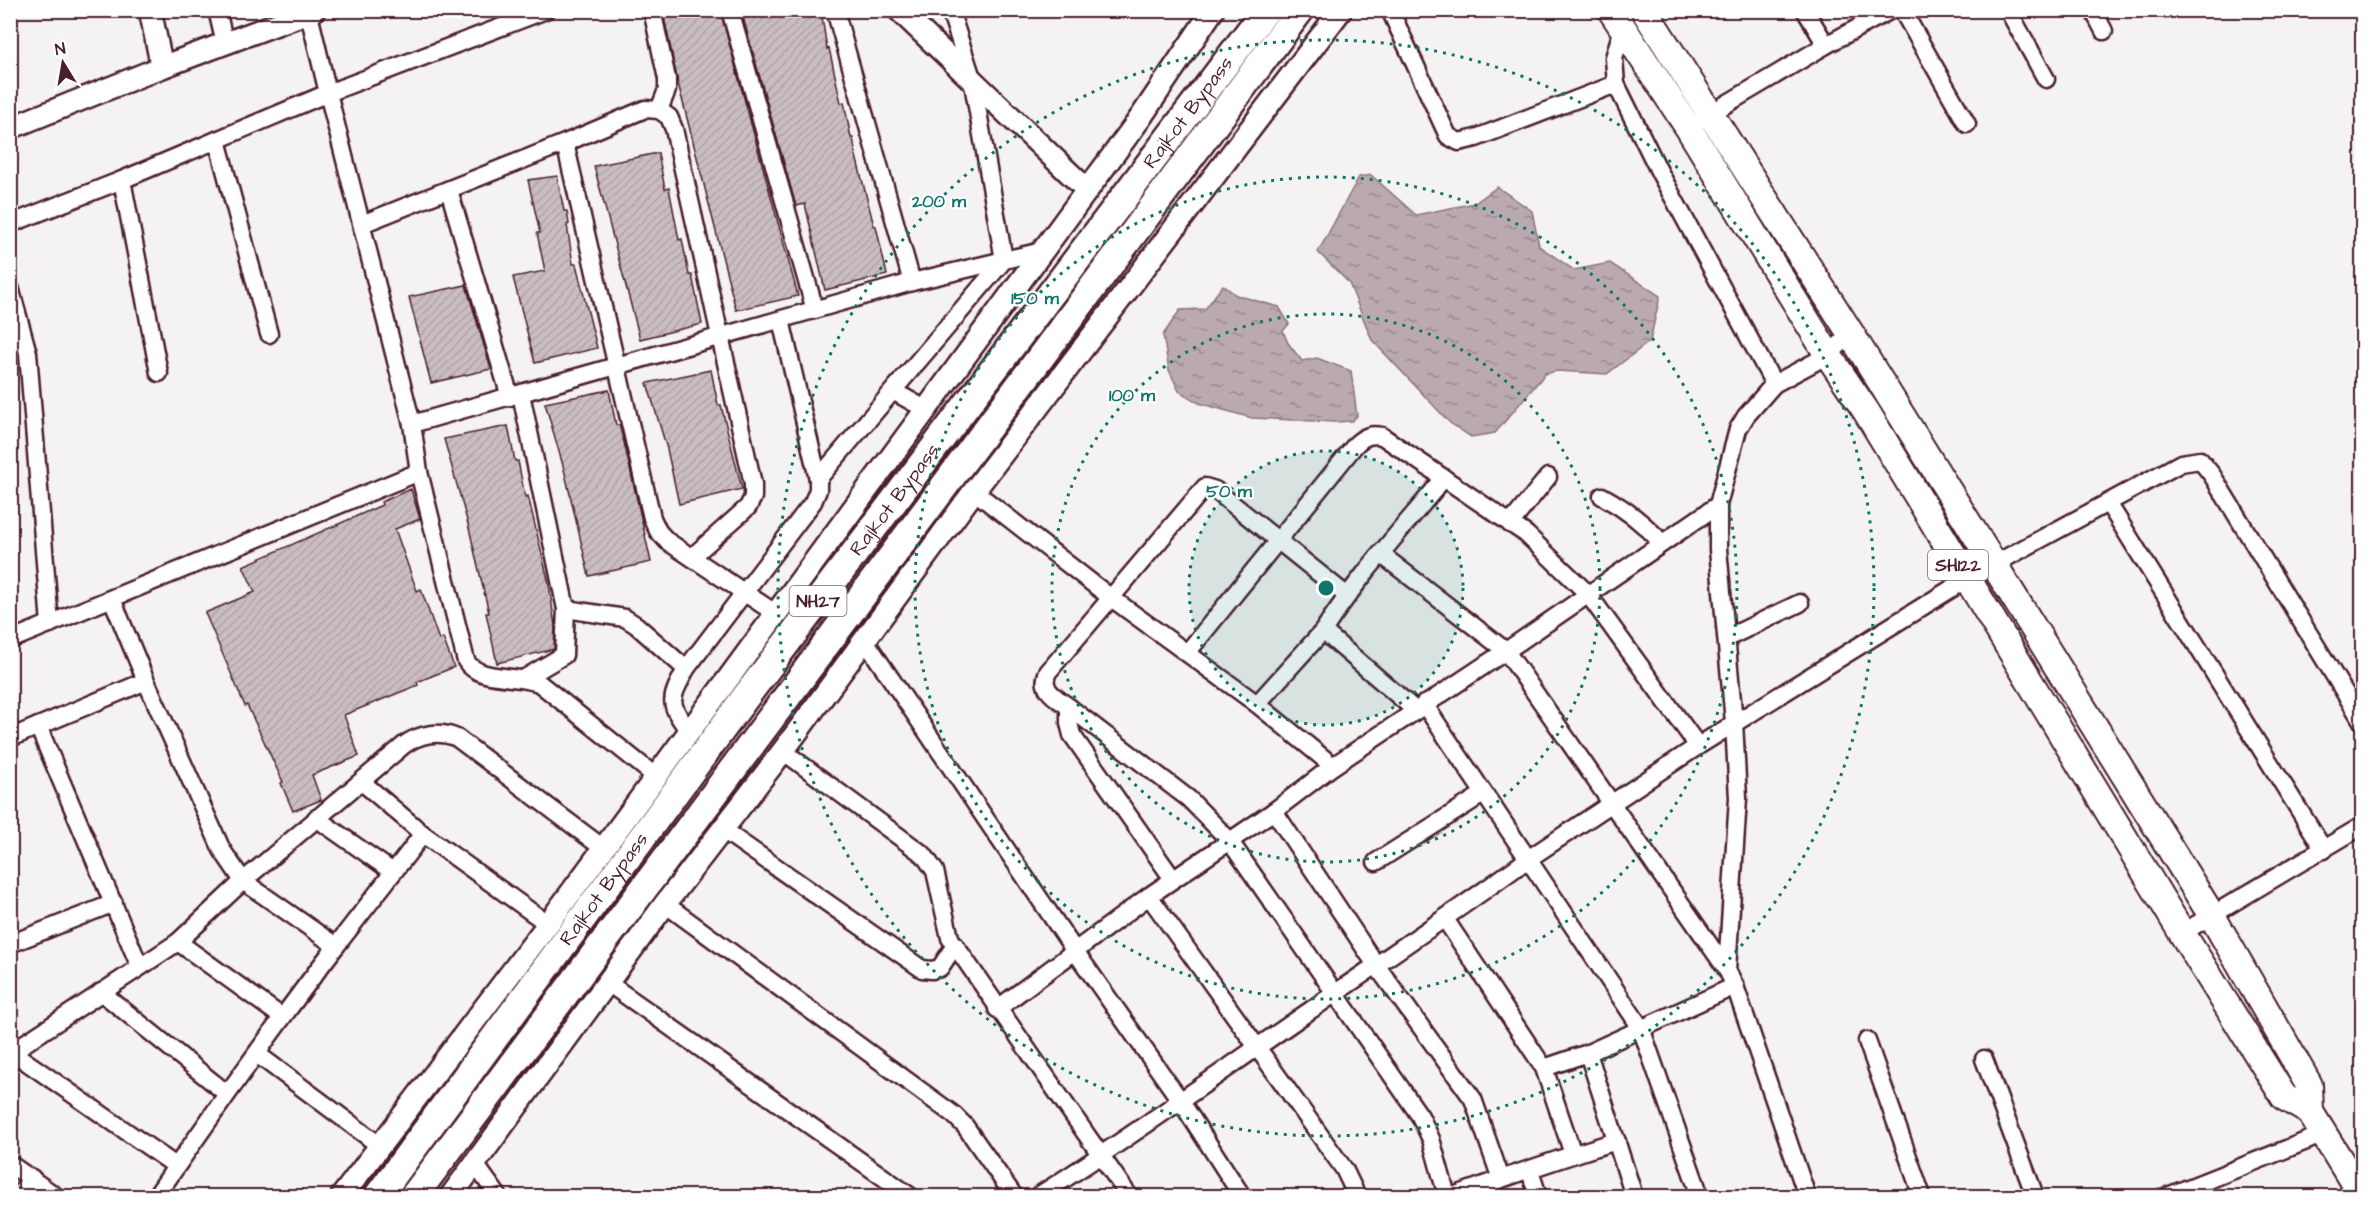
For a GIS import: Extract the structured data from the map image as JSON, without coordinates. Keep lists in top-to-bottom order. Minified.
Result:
{"streets":{"highway":["Rajkot Bypass","NH27"],"main road":["SH122"]},"north":"top","rings":["200 m","150 m","100 m","50 m"]}
